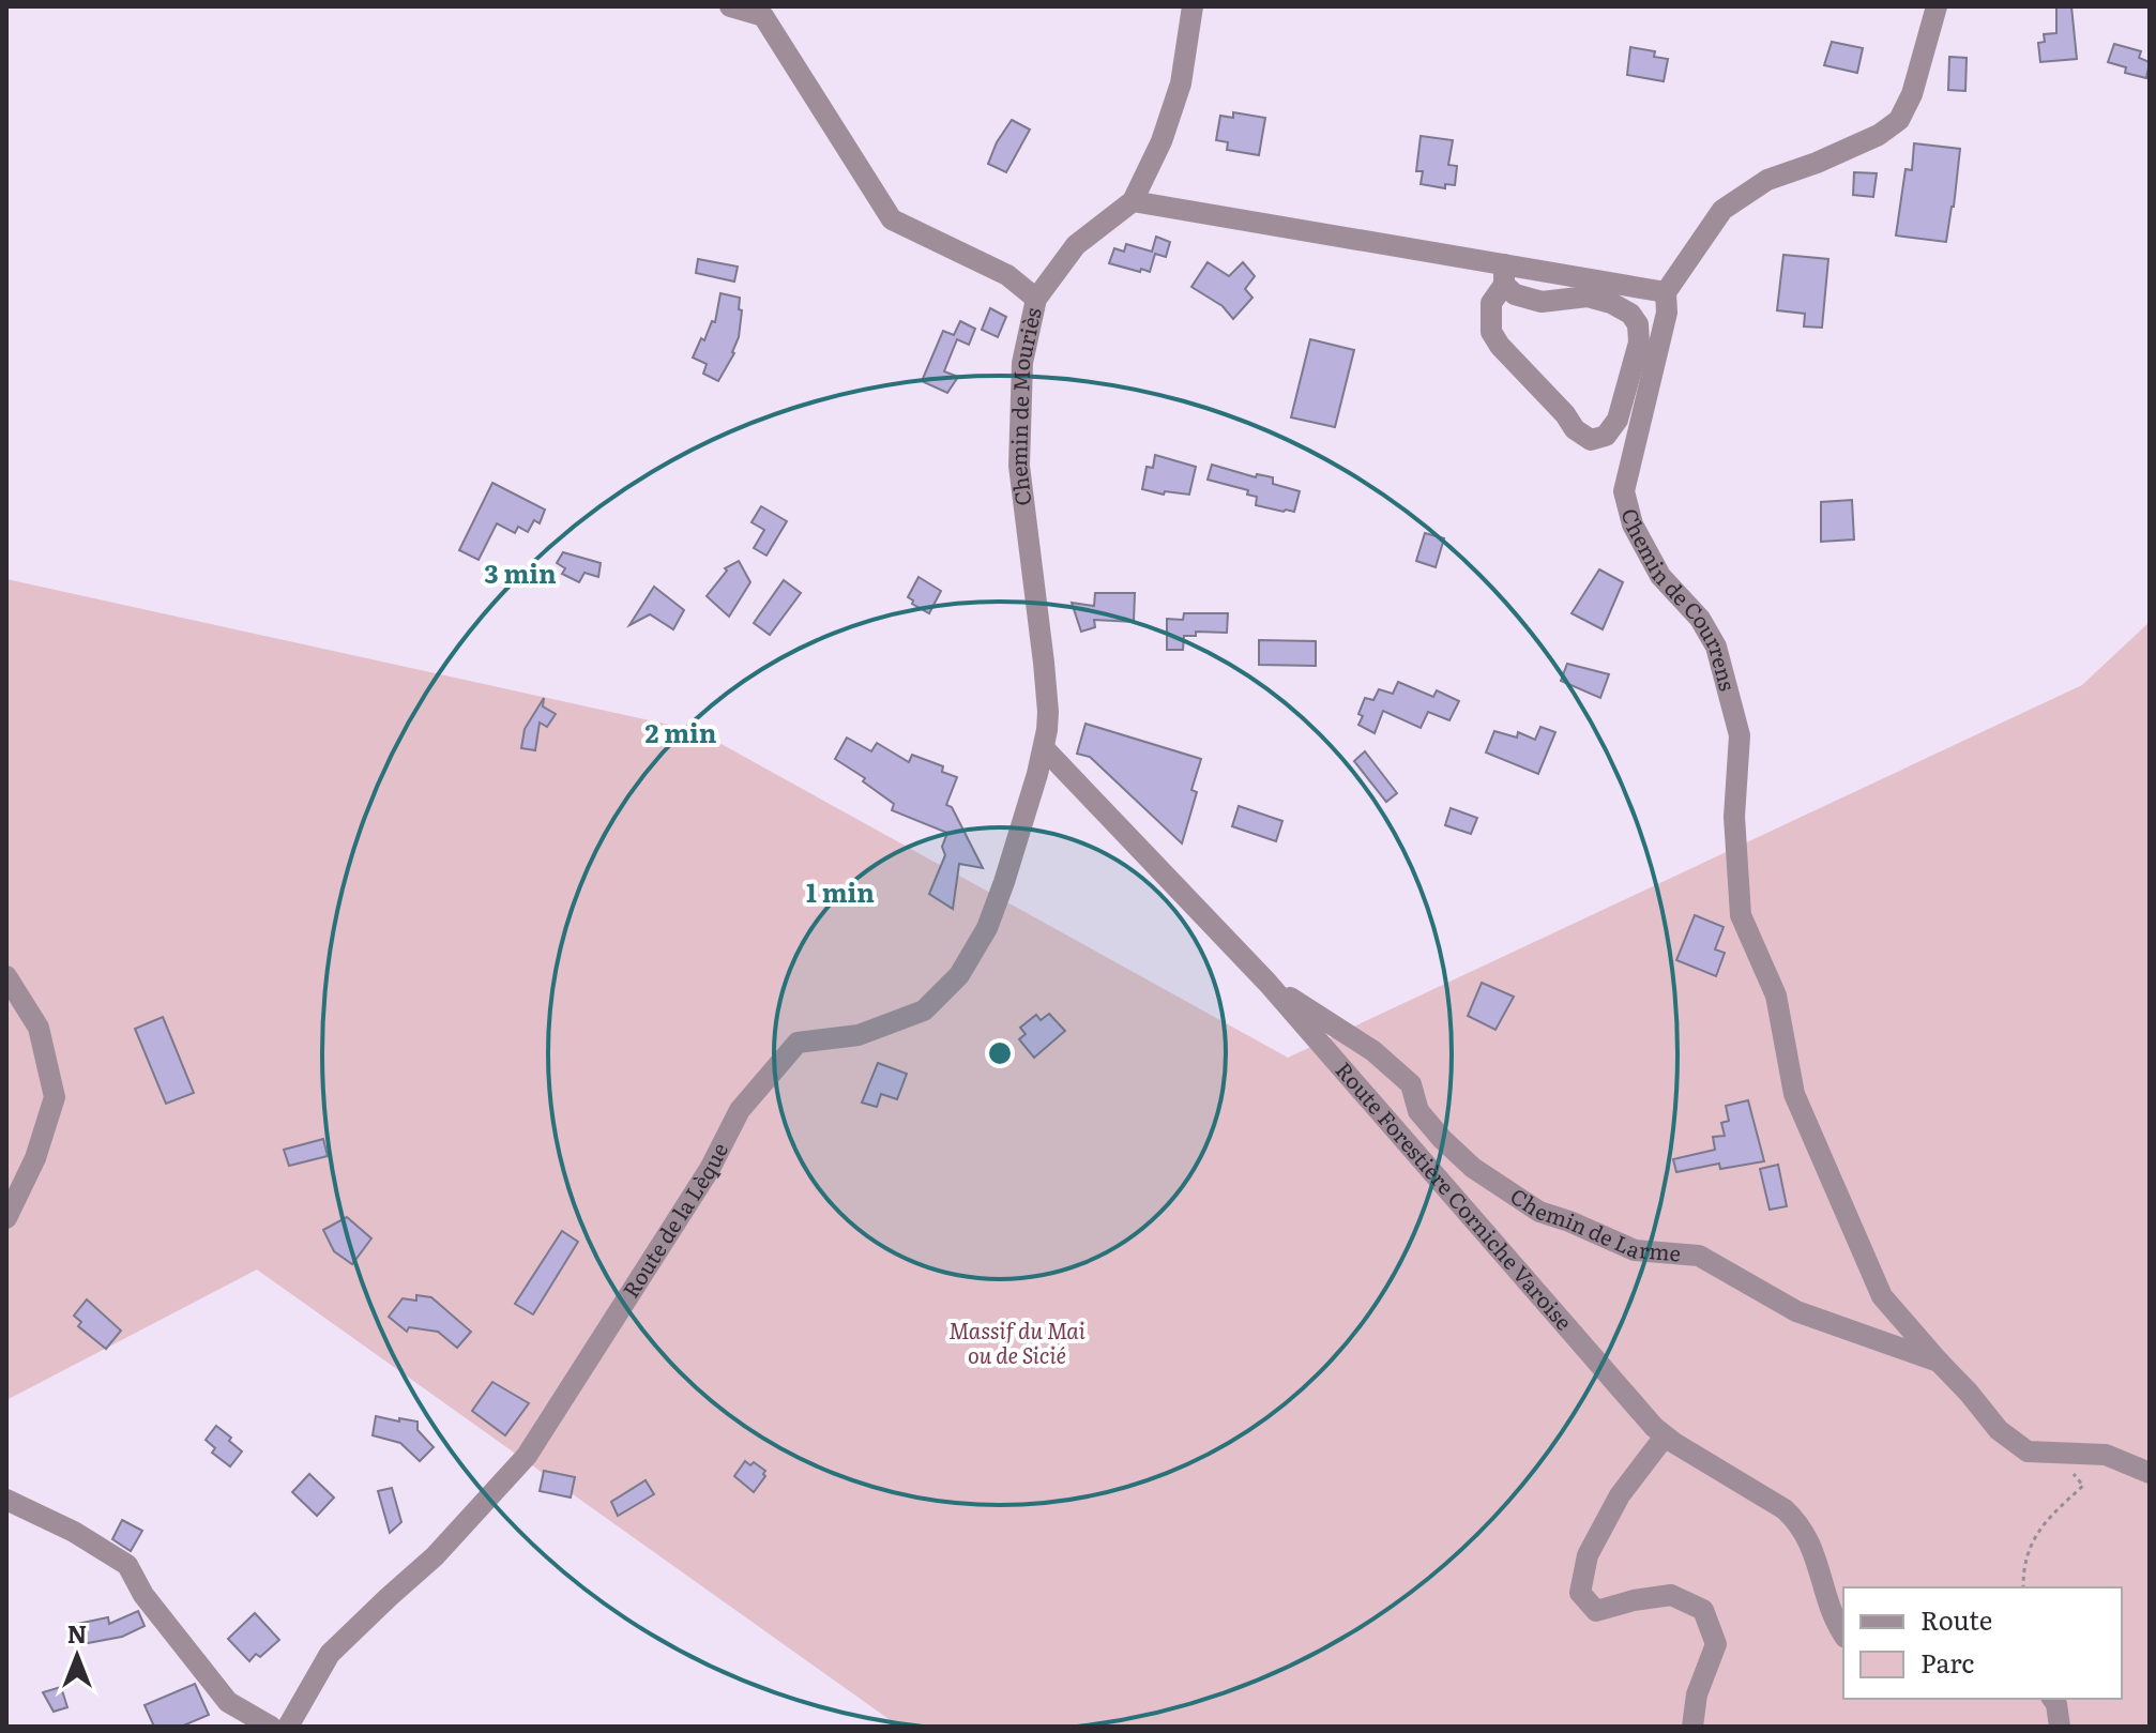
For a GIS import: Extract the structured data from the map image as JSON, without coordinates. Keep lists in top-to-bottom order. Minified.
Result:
{"streets":{"street":["Chemin de Mouriès","Chemin de Courrens","Route Forestière Corniche Varoise","Route de la Lèque","Chemin de Larme"]},"crossings":[["Chemin de Mouriès","Route Forestière Corniche Varoise"],["Chemin de Mouriès","Route de la Lèque"],["Chemin de Courrens","Chemin de Larme"],["Route Forestière Corniche Varoise","Route de la Lèque"],["Route Forestière Corniche Varoise","Chemin de Larme"]],"parks":["Massif du Mai ou de Sicié"],"legend":["Route","Parc"],"north":"top","rings":["3 min","2 min","1 min"]}
